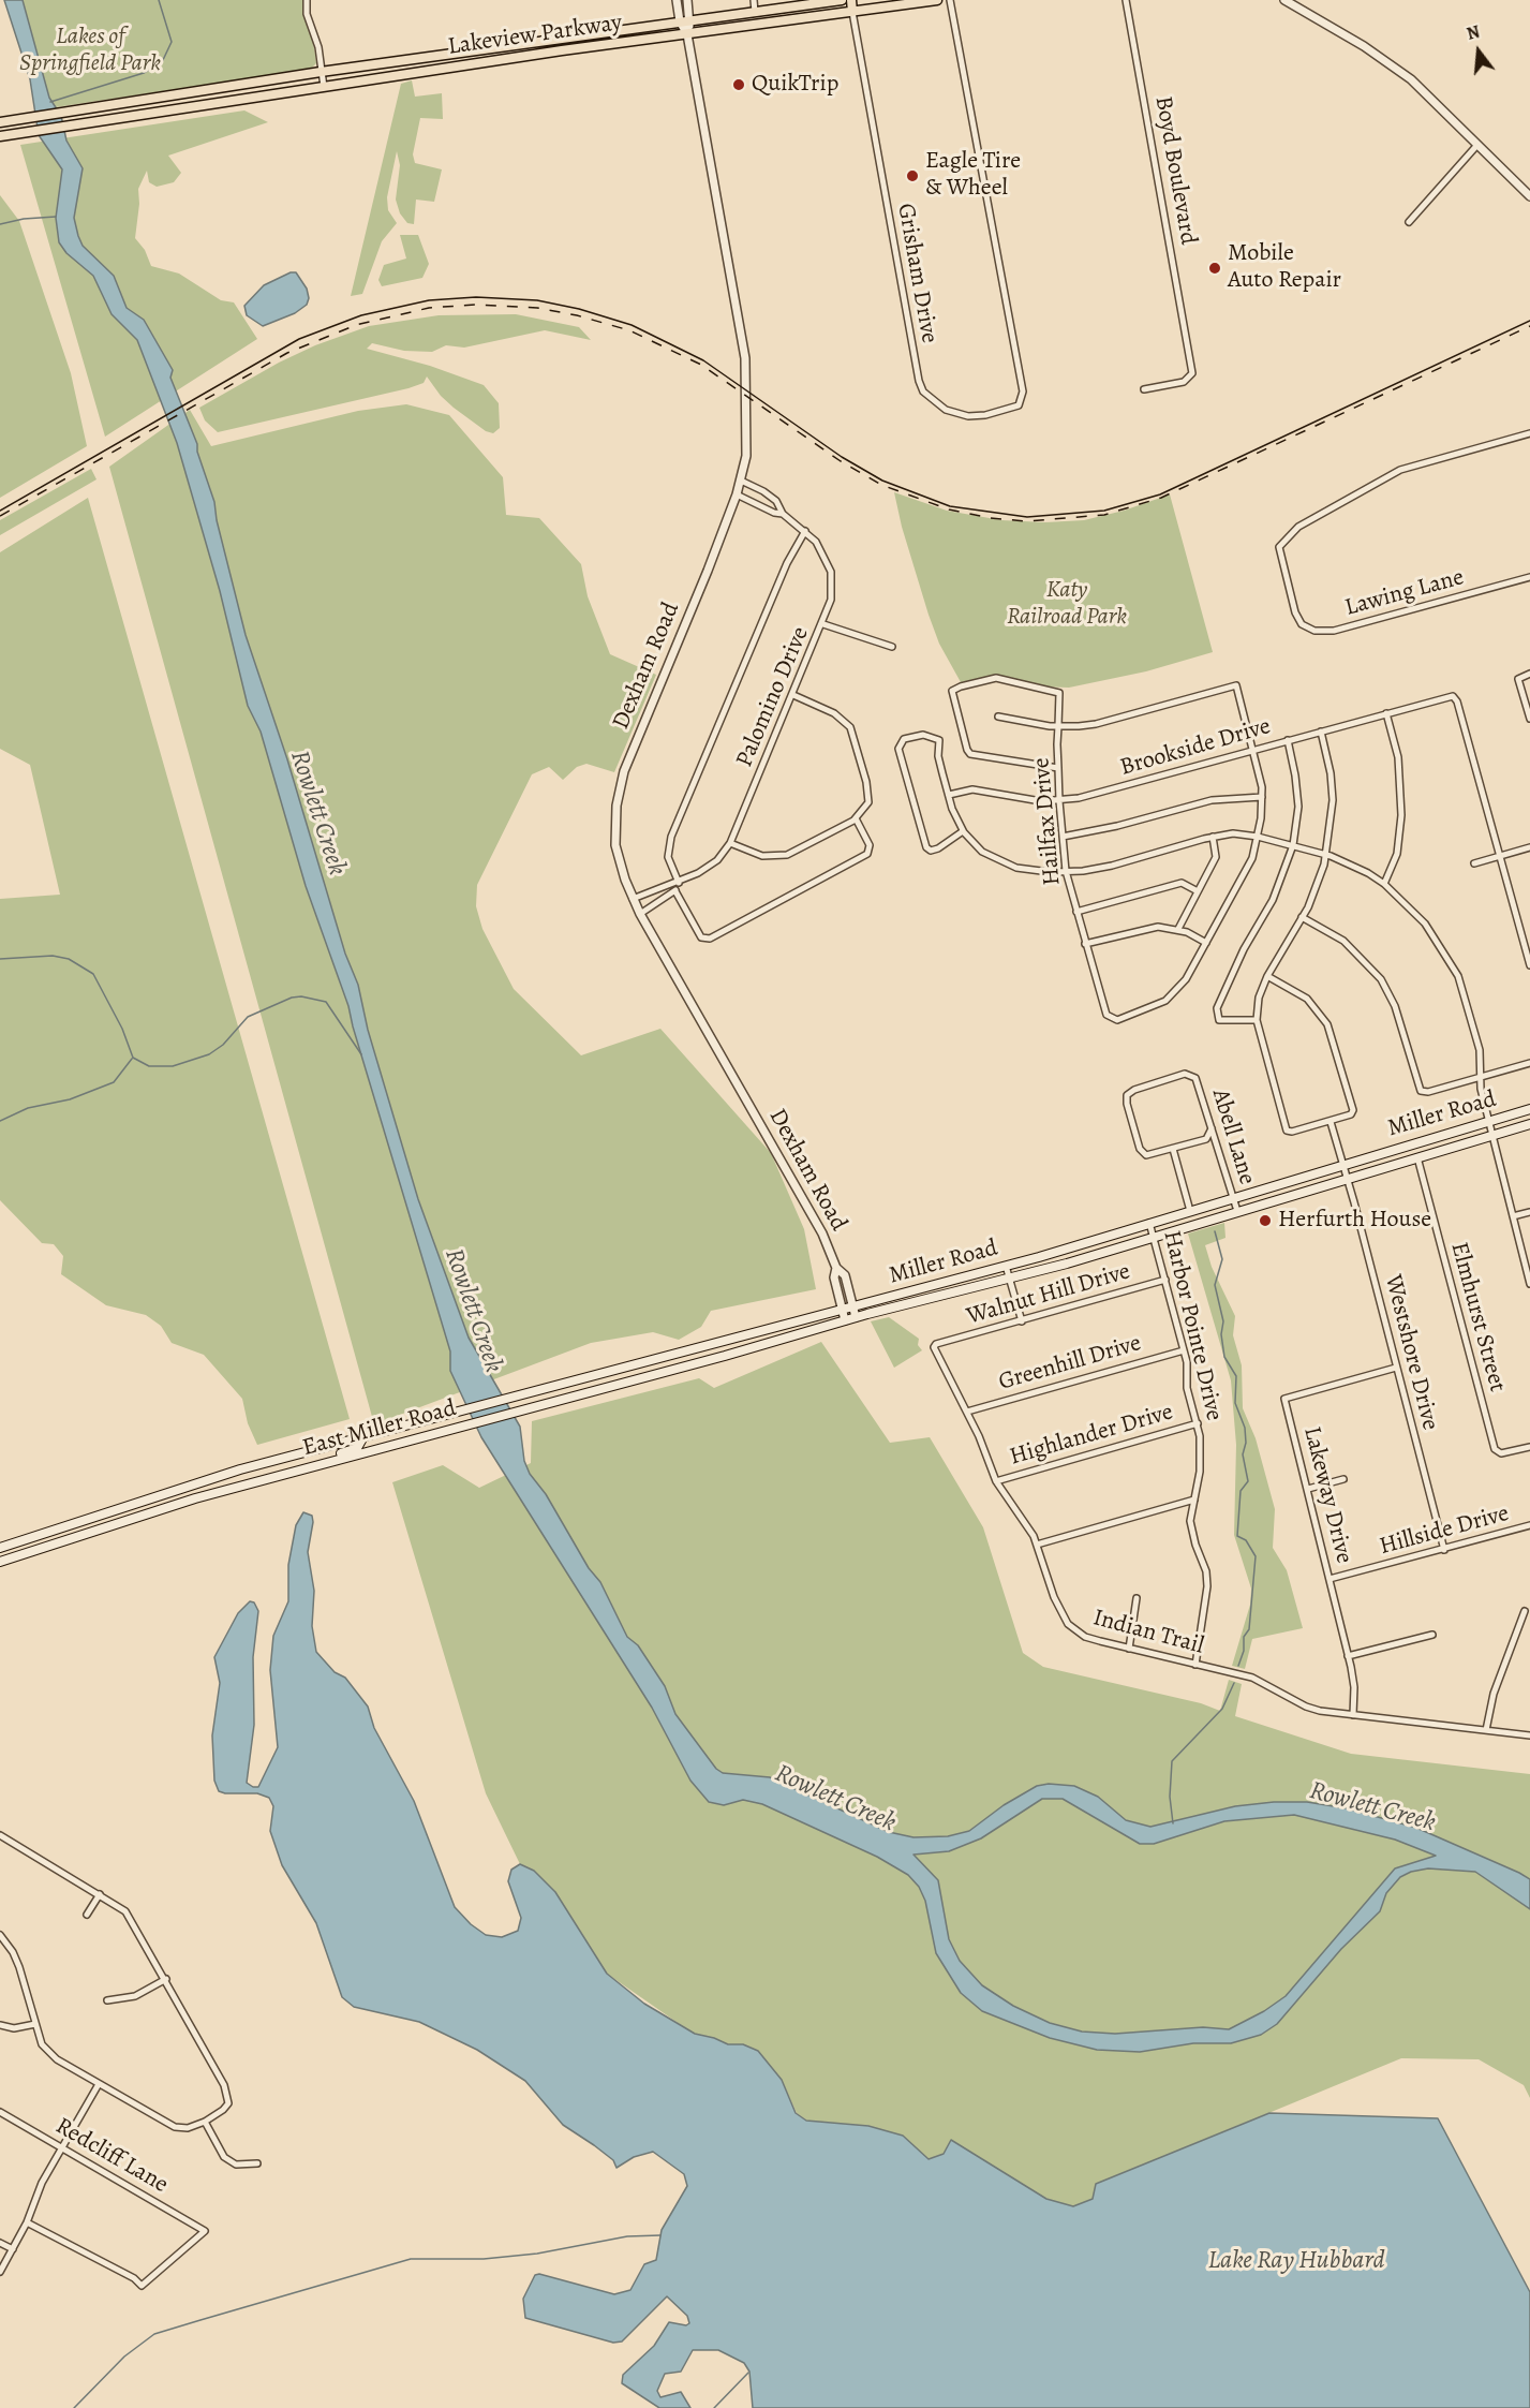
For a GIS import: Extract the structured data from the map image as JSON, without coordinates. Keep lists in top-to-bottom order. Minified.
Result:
{"streets":{"main road":["Lakeview Parkway","Miller Road","East Miller Road"],"street":["Boyd Boulevard","Grisham Drive","Lawing Lane","Dexham Road","Palomino Drive","Brookside Drive","Hailfax Drive","Abell Lane","Walnut Hill Drive","Elmhurst Street","Harbor Pointe Drive","Westshore Drive","Greenhill Drive","Highlander Drive","Lakeway Drive","Hillside Drive","Indian Trail","Redcliff Lane"]},"crossings":[["Lakeview Parkway","Grisham Drive"],["Lakeview Parkway","Dexham Road"],["Dexham Road","Palomino Drive"],["Dexham Road","Miller Road"],["Dexham Road","East Miller Road"],["Brookside Drive","Hailfax Drive"],["Miller Road","Abell Lane"],["Miller Road","Elmhurst Street"],["Miller Road","Harbor Pointe Drive"],["Miller Road","Westshore Drive"],["Miller Road","East Miller Road"],["Walnut Hill Drive","Harbor Pointe Drive"],["Walnut Hill Drive","Indian Trail"],["Harbor Pointe Drive","Greenhill Drive"],["Harbor Pointe Drive","Highlander Drive"],["Harbor Pointe Drive","Indian Trail"],["Westshore Drive","Lakeway Drive"],["Westshore Drive","Hillside Drive"],["Greenhill Drive","Indian Trail"],["Highlander Drive","Indian Trail"],["Lakeway Drive","Hillside Drive"],["Lakeway Drive","Indian Trail"]],"water":["Rowlett Creek","Lake Ray Hubbard"],"parks":["Lakes of Springfield Park","Katy Railroad Park"],"places":["QuikTrip","Eagle Tire & Wheel","Mobile Auto Repair","Herfurth House"],"north":"top"}
